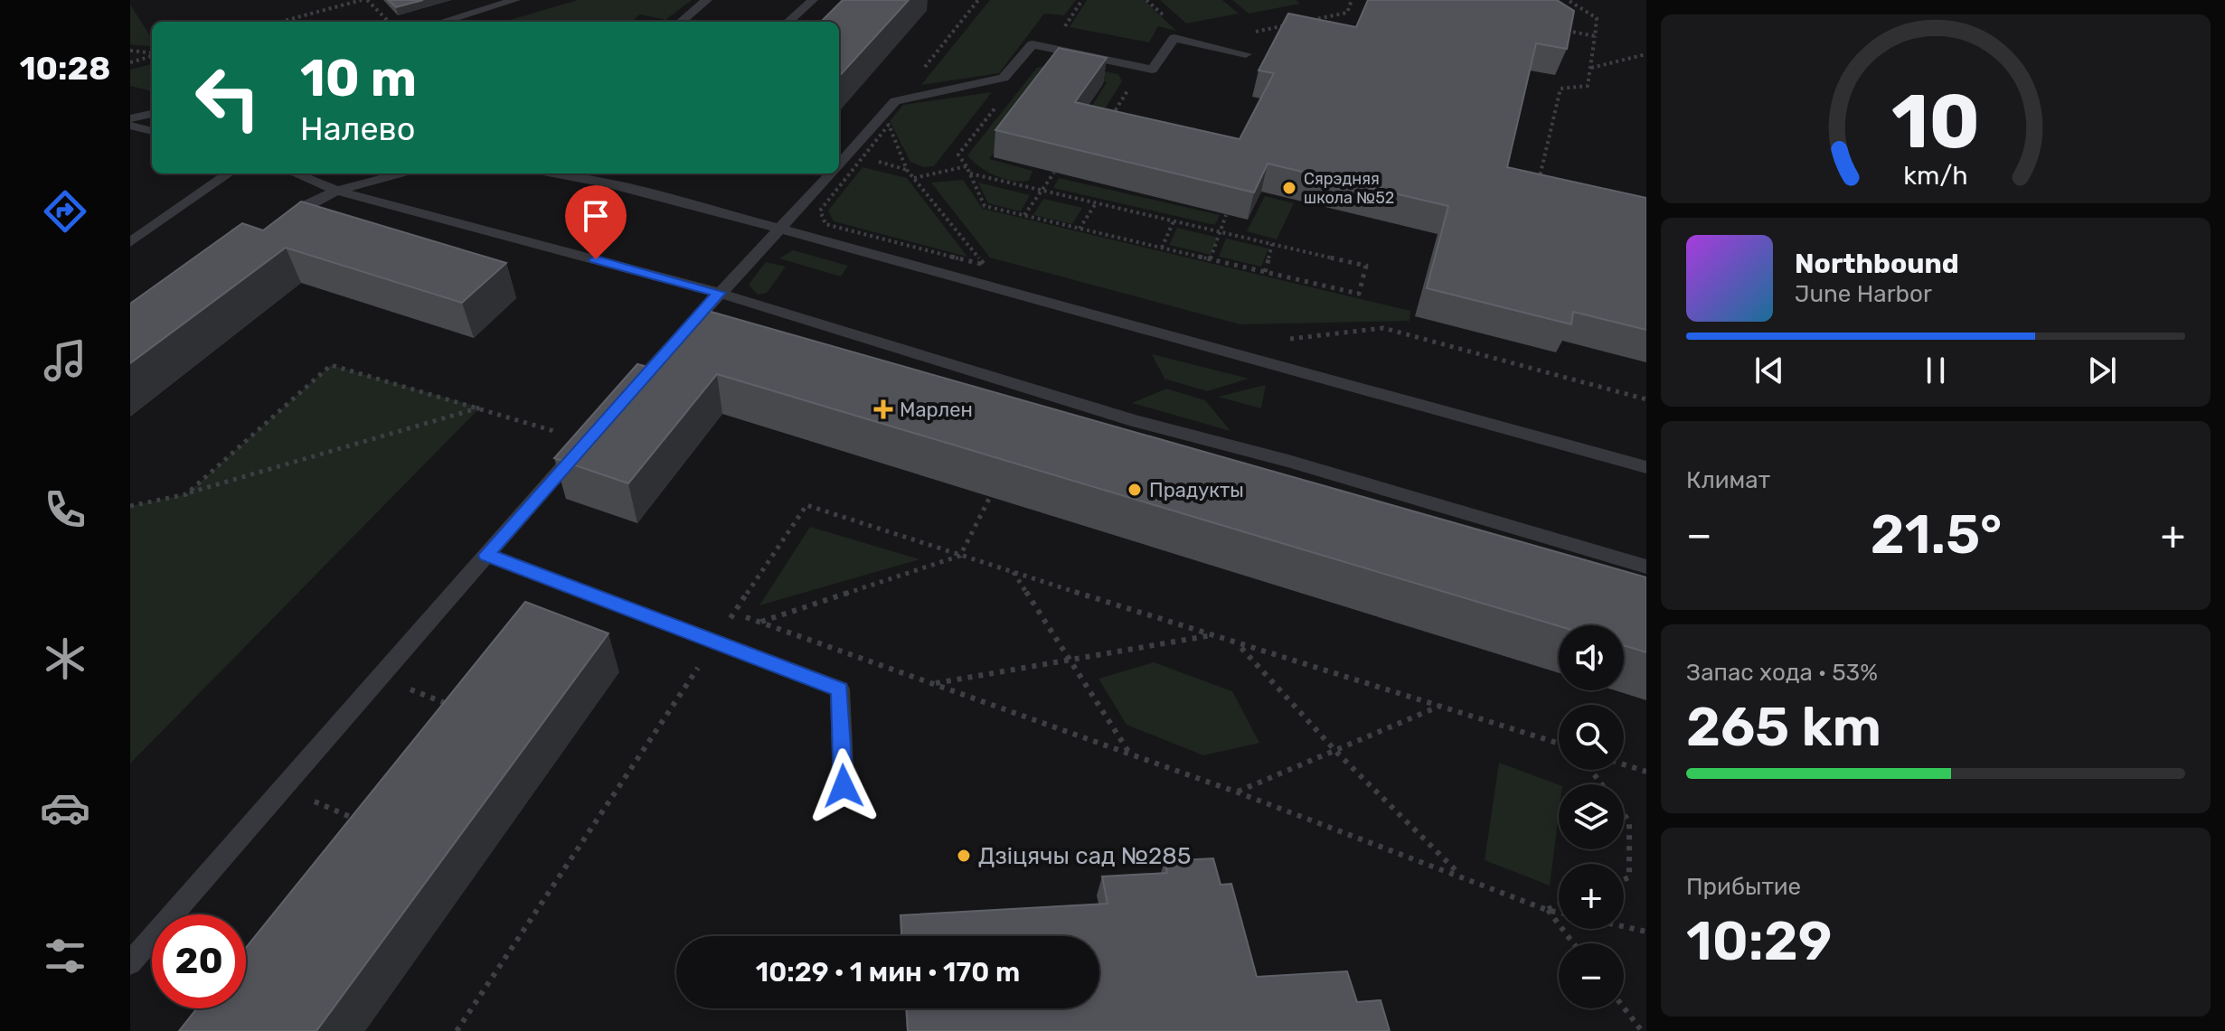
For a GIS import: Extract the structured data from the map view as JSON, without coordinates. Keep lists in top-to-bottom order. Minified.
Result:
{"places":{"other":["Сярэдняя школа №52","Прадукты","Дзіцячы сад №285"],"health":["Марлен"]},"page":{"tabs":"10:28","turn":["10 m","Налево"],"song":["Northbound","June Harbor"],"tile":["Климат",["Запас хода · 53%","265 km"],["Прибытие","10:29"]],"heat":["−","21.5°","+"],"map_buttons":["+","−"],"limit":"20","trip":"10:29 · 1 мин · 170 m","gauge":["10","km/h"]}}
